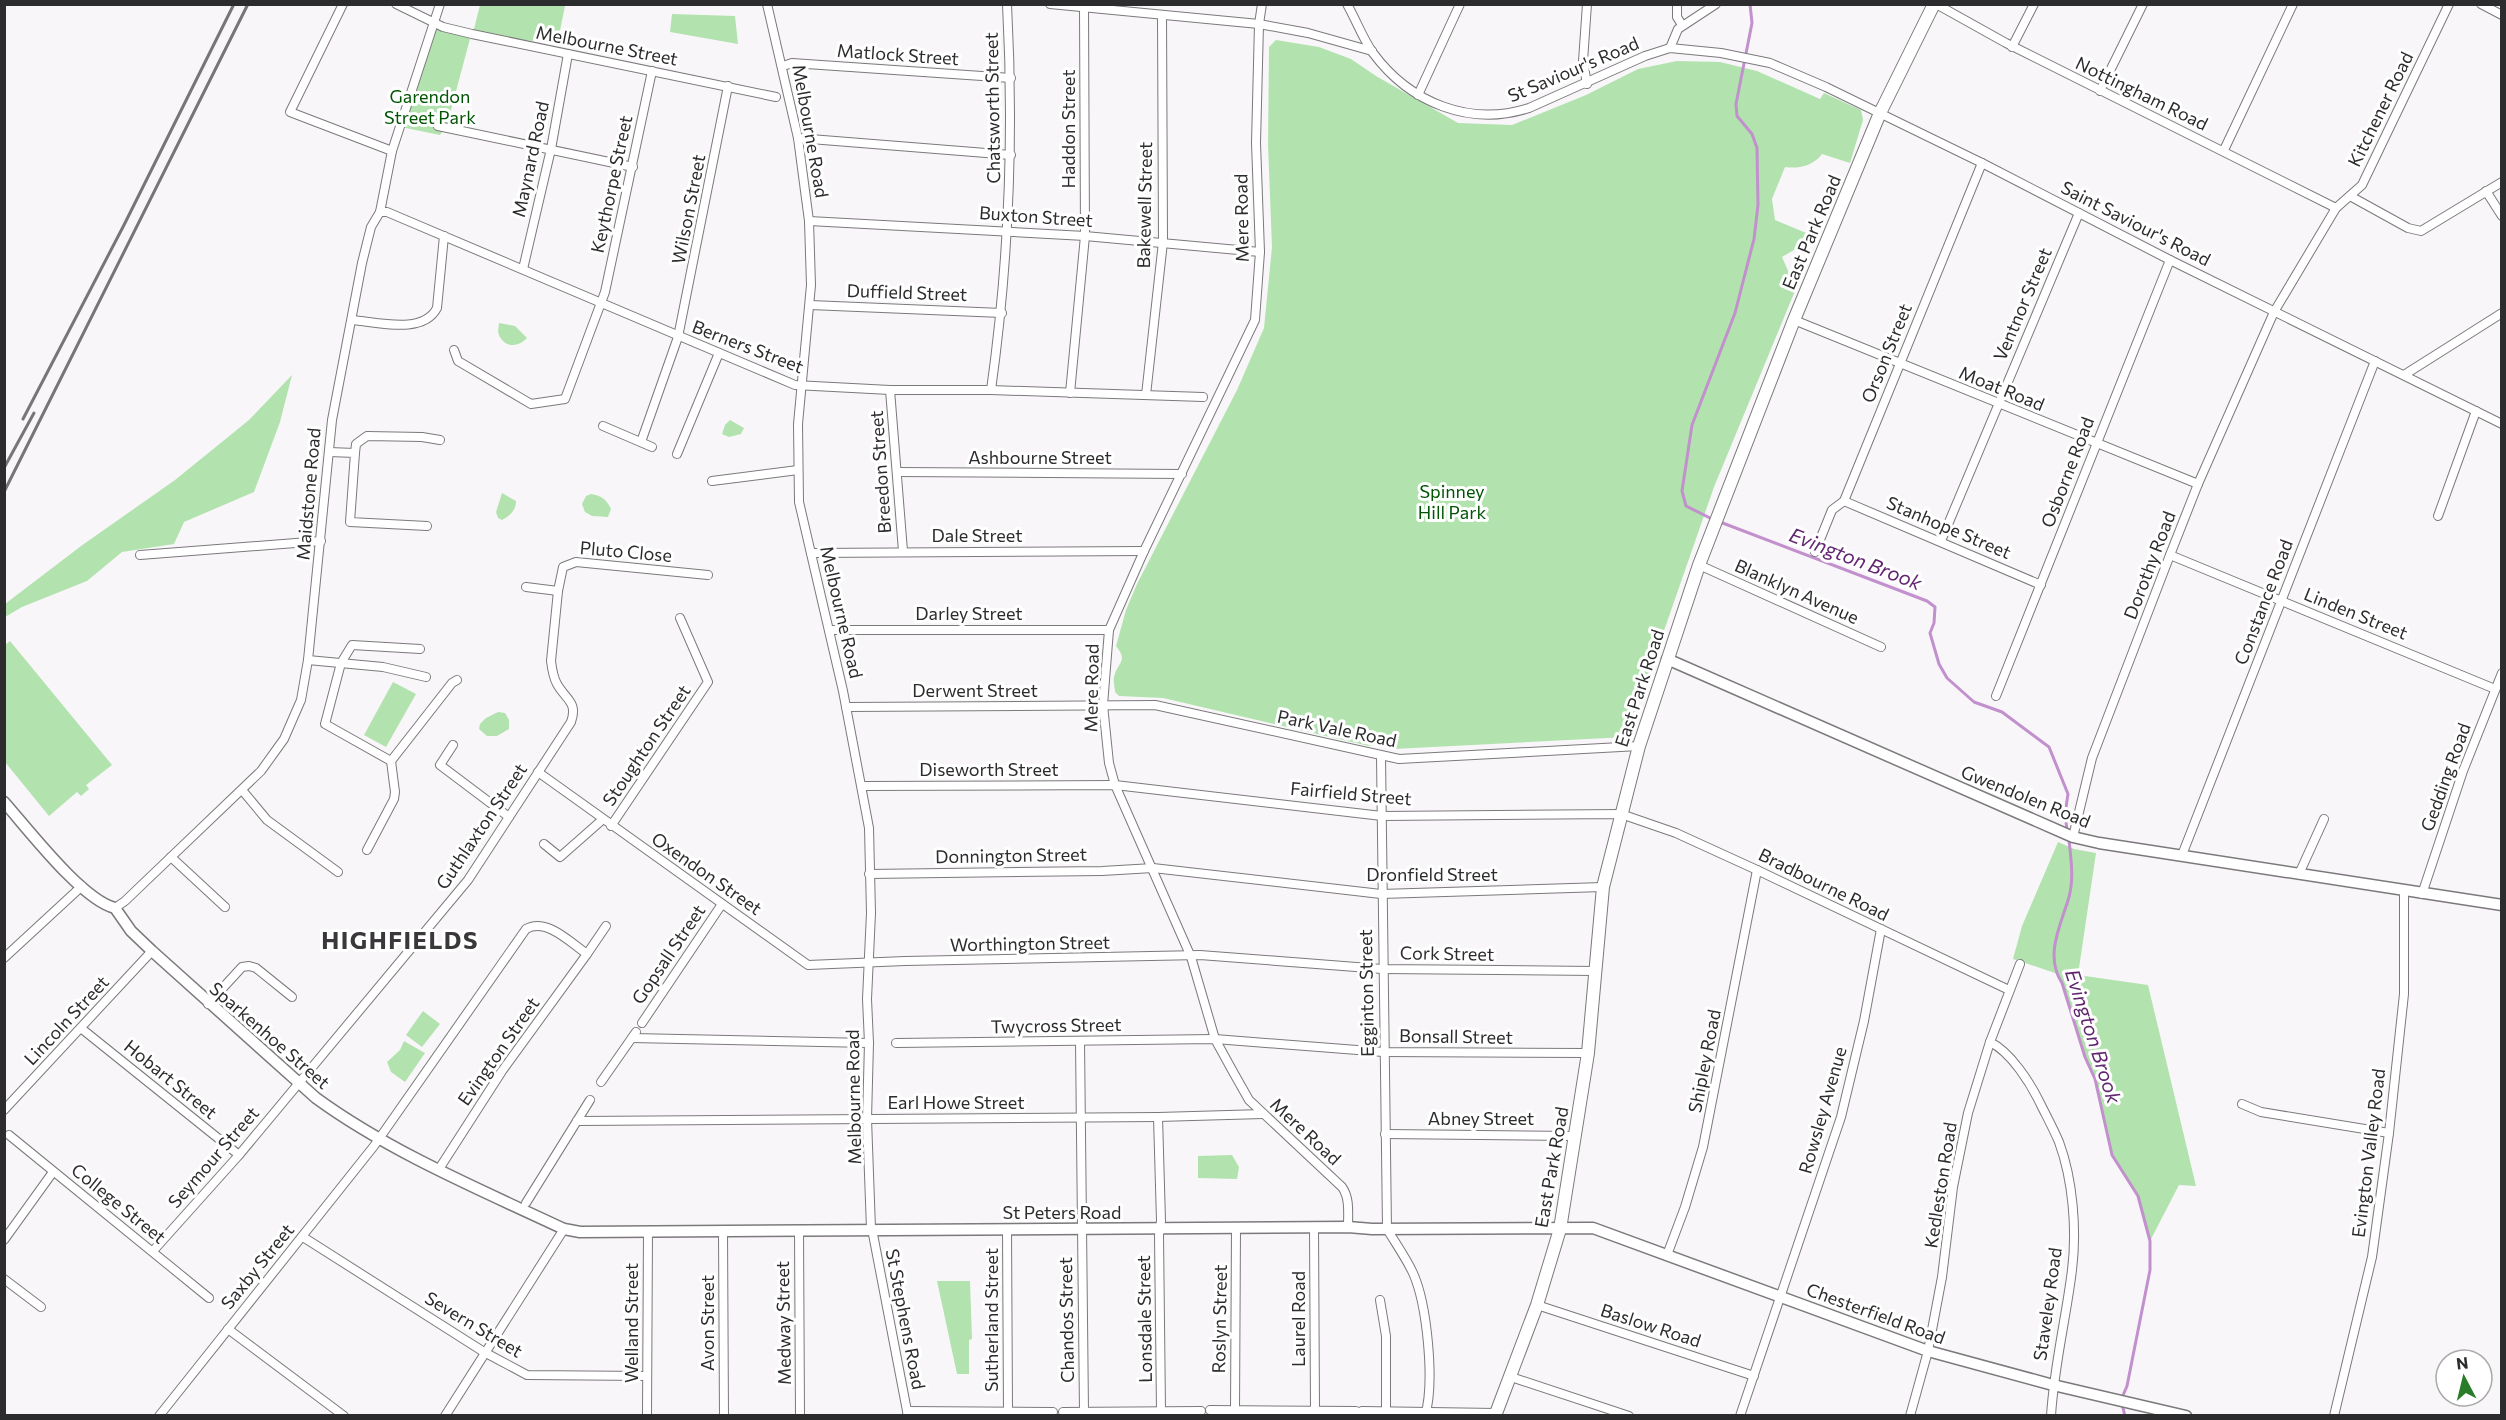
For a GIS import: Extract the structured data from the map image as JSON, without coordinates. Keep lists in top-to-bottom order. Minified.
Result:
{"streets":{"main road":["East Park Road"],"street":["Melbourne Street","Matlock Street","St Saviour's Road","Nottingham Road","Chatsworth Street","Kitchener Road","Haddon Street","Melbourne Road","Maynard Road","Keythorpe Street","Bakewell Street","Wilson Street","Buxton Street","Mere Road","Saint Saviour's Road","Duffield Street","Ventnor Street","Berners Street","Orson Street","Moat Road","Ashbourne Street","Breedon Street","Osborne Road","Maidstone Road","Stanhope Street","Dale Street","Pluto Close","Dorothy Road","Blanklyn Avenue","Constance Road","Darley Street","Linden Street","Derwent Street","Park Vale Road","Stoughton Street","Diseworth Street","Gedding Road","Fairfield Street","Gwendolen Road","Guthlaxton Street","Donnington Street","Oxendon Street","Dronfield Street","Bradbourne Road","Worthington Street","Cork Street","Gopsall Street","Egginton Street","Lincoln Street","Twycross Street","Sparkenhoe Street","Bonsall Street","Evington Street","Shipley Road","Hobart Street","Earl Howe Street","Rowsley Avenue","Abney Street","Evington Valley Road","Seymour Street","Kedleston Road","College Street","St Peters Road","Saxby Street","Staveley Road","Chesterfield Road","St Stephens Road","Lonsdale Street","Roslyn Street","Laurel Road","Sutherland Street","Chandos Street","Welland Street","Avon Street","Medway Street","Severn Street","Baslow Road"]},"crossings":[["Melbourne Street","Maynard Road"],["Melbourne Street","Keythorpe Street"],["Melbourne Street","Wilson Street"],["Melbourne Street","Maidstone Road"],["Matlock Street","Chatsworth Street"],["Matlock Street","Melbourne Road"],["St Saviour's Road","Saint Saviour's Road"],["Nottingham Road","Kitchener Road"],["Nottingham Road","East Park Road"],["Chatsworth Street","Buxton Street"],["Chatsworth Street","Duffield Street"],["Chatsworth Street","Berners Street"],["Kitchener Road","Saint Saviour's Road"],["Kitchener Road","Dorothy Road"],["Haddon Street","Buxton Street"],["Haddon Street","Berners Street"],["Melbourne Road","Buxton Street"],["Melbourne Road","Duffield Street"],["Melbourne Road","Berners Street"],["Melbourne Road","Dale Street"],["Melbourne Road","Darley Street"],["Melbourne Road","Derwent Street"],["Melbourne Road","Diseworth Street"],["Melbourne Road","Donnington Street"],["Melbourne Road","Oxendon Street"],["Melbourne Road","Worthington Street"],["Melbourne Road","Earl Howe Street"],["Melbourne Road","St Peters Road"],["Melbourne Road","St Stephens Road"],["Maynard Road","Berners Street"],["Keythorpe Street","Berners Street"],["Bakewell Street","Buxton Street"],["Bakewell Street","Berners Street"],["Wilson Street","Berners Street"],["Buxton Street","Mere Road"],["Mere Road","Ashbourne Street"],["Mere Road","Dale Street"],["Mere Road","Darley Street"],["Mere Road","Derwent Street"],["Mere Road","Park Vale Road"],["Mere Road","Diseworth Street"],["Mere Road","Fairfield Street"],["Mere Road","Donnington Street"],["Mere Road","Dronfield Street"],["Mere Road","Worthington Street"],["Mere Road","Cork Street"],["Mere Road","Twycross Street"],["Mere Road","Bonsall Street"],["Mere Road","Earl Howe Street"],["Mere Road","St Peters Road"],["Saint Saviour's Road","East Park Road"],["Saint Saviour's Road","Ventnor Street"],["Saint Saviour's Road","Orson Street"],["Saint Saviour's Road","Osborne Road"],["Saint Saviour's Road","Dorothy Road"],["Saint Saviour's Road","Constance Road"],["East Park Road","Moat Road"],["East Park Road","Blanklyn Avenue"],["East Park Road","Park Vale Road"],["East Park Road","Fairfield Street"],["East Park Road","Gwendolen Road"],["East Park Road","Dronfield Street"],["East Park Road","Bradbourne Road"],["East Park Road","Cork Street"],["East Park Road","Bonsall Street"],["East Park Road","Abney Street"],["East Park Road","St Peters Road"],["East Park Road","Chesterfield Road"],["East Park Road","Baslow Road"],["Ventnor Street","Moat Road"],["Ventnor Street","Stanhope Street"],["Berners Street","Breedon Street"],["Berners Street","Maidstone Road"],["Orson Street","Moat Road"],["Orson Street","Stanhope Street"],["Moat Road","Osborne Road"],["Moat Road","Dorothy Road"],["Ashbourne Street","Breedon Street"],["Breedon Street","Dale Street"],["Osborne Road","Stanhope Street"],["Maidstone Road","Sparkenhoe Street"],["Pluto Close","Guthlaxton Street"],["Dorothy Road","Linden Street"],["Dorothy Road","Gwendolen Road"],["Constance Road","Linden Street"],["Constance Road","Gwendolen Road"],["Linden Street","Gedding Road"],["Derwent Street","Park Vale Road"],["Park Vale Road","Egginton Street"],["Stoughton Street","Oxendon Street"],["Diseworth Street","Fairfield Street"],["Gedding Road","Gwendolen Road"],["Fairfield Street","Bradbourne Road"],["Fairfield Street","Egginton Street"],["Gwendolen Road","Evington Valley Road"],["Guthlaxton Street","Oxendon Street"],["Guthlaxton Street","Sparkenhoe Street"],["Guthlaxton Street","Seymour Street"],["Donnington Street","Dronfield Street"],["Oxendon Street","Worthington Street"],["Oxendon Street","Gopsall Street"],["Dronfield Street","Egginton Street"],["Bradbourne Road","Shipley Road"],["Bradbourne Road","Rowsley Avenue"],["Bradbourne Road","Kedleston Road"],["Worthington Street","Cork Street"],["Cork Street","Egginton Street"],["Egginton Street","Bonsall Street"],["Egginton Street","Abney Street"],["Egginton Street","St Peters Road"],["Lincoln Street","Sparkenhoe Street"],["Lincoln Street","Hobart Street"],["Twycross Street","Bonsall Street"],["Twycross Street","Chandos Street"],["Sparkenhoe Street","Evington Street"],["Sparkenhoe Street","Seymour Street"],["Sparkenhoe Street","St Peters Road"],["Sparkenhoe Street","Saxby Street"],["Evington Street","Saxby Street"],["Shipley Road","Chesterfield Road"],["Hobart Street","Seymour Street"],["Earl Howe Street","Lonsdale Street"],["Earl Howe Street","Chandos Street"],["Rowsley Avenue","Chesterfield Road"],["Rowsley Avenue","Baslow Road"],["Seymour Street","College Street"],["Kedleston Road","Staveley Road"],["Kedleston Road","Chesterfield Road"],["St Peters Road","Chesterfield Road"],["St Peters Road","St Stephens Road"],["St Peters Road","Lonsdale Street"],["St Peters Road","Roslyn Street"],["St Peters Road","Laurel Road"],["St Peters Road","Sutherland Street"],["St Peters Road","Chandos Street"],["St Peters Road","Welland Street"],["St Peters Road","Avon Street"],["St Peters Road","Medway Street"],["Saxby Street","Severn Street"],["Staveley Road","Chesterfield Road"],["Welland Street","Severn Street"]],"districts":["HIGHFIELDS"],"water":["Evington Brook"],"parks":["Garendon Street Park","Spinney Hill Park"],"north":"top"}
